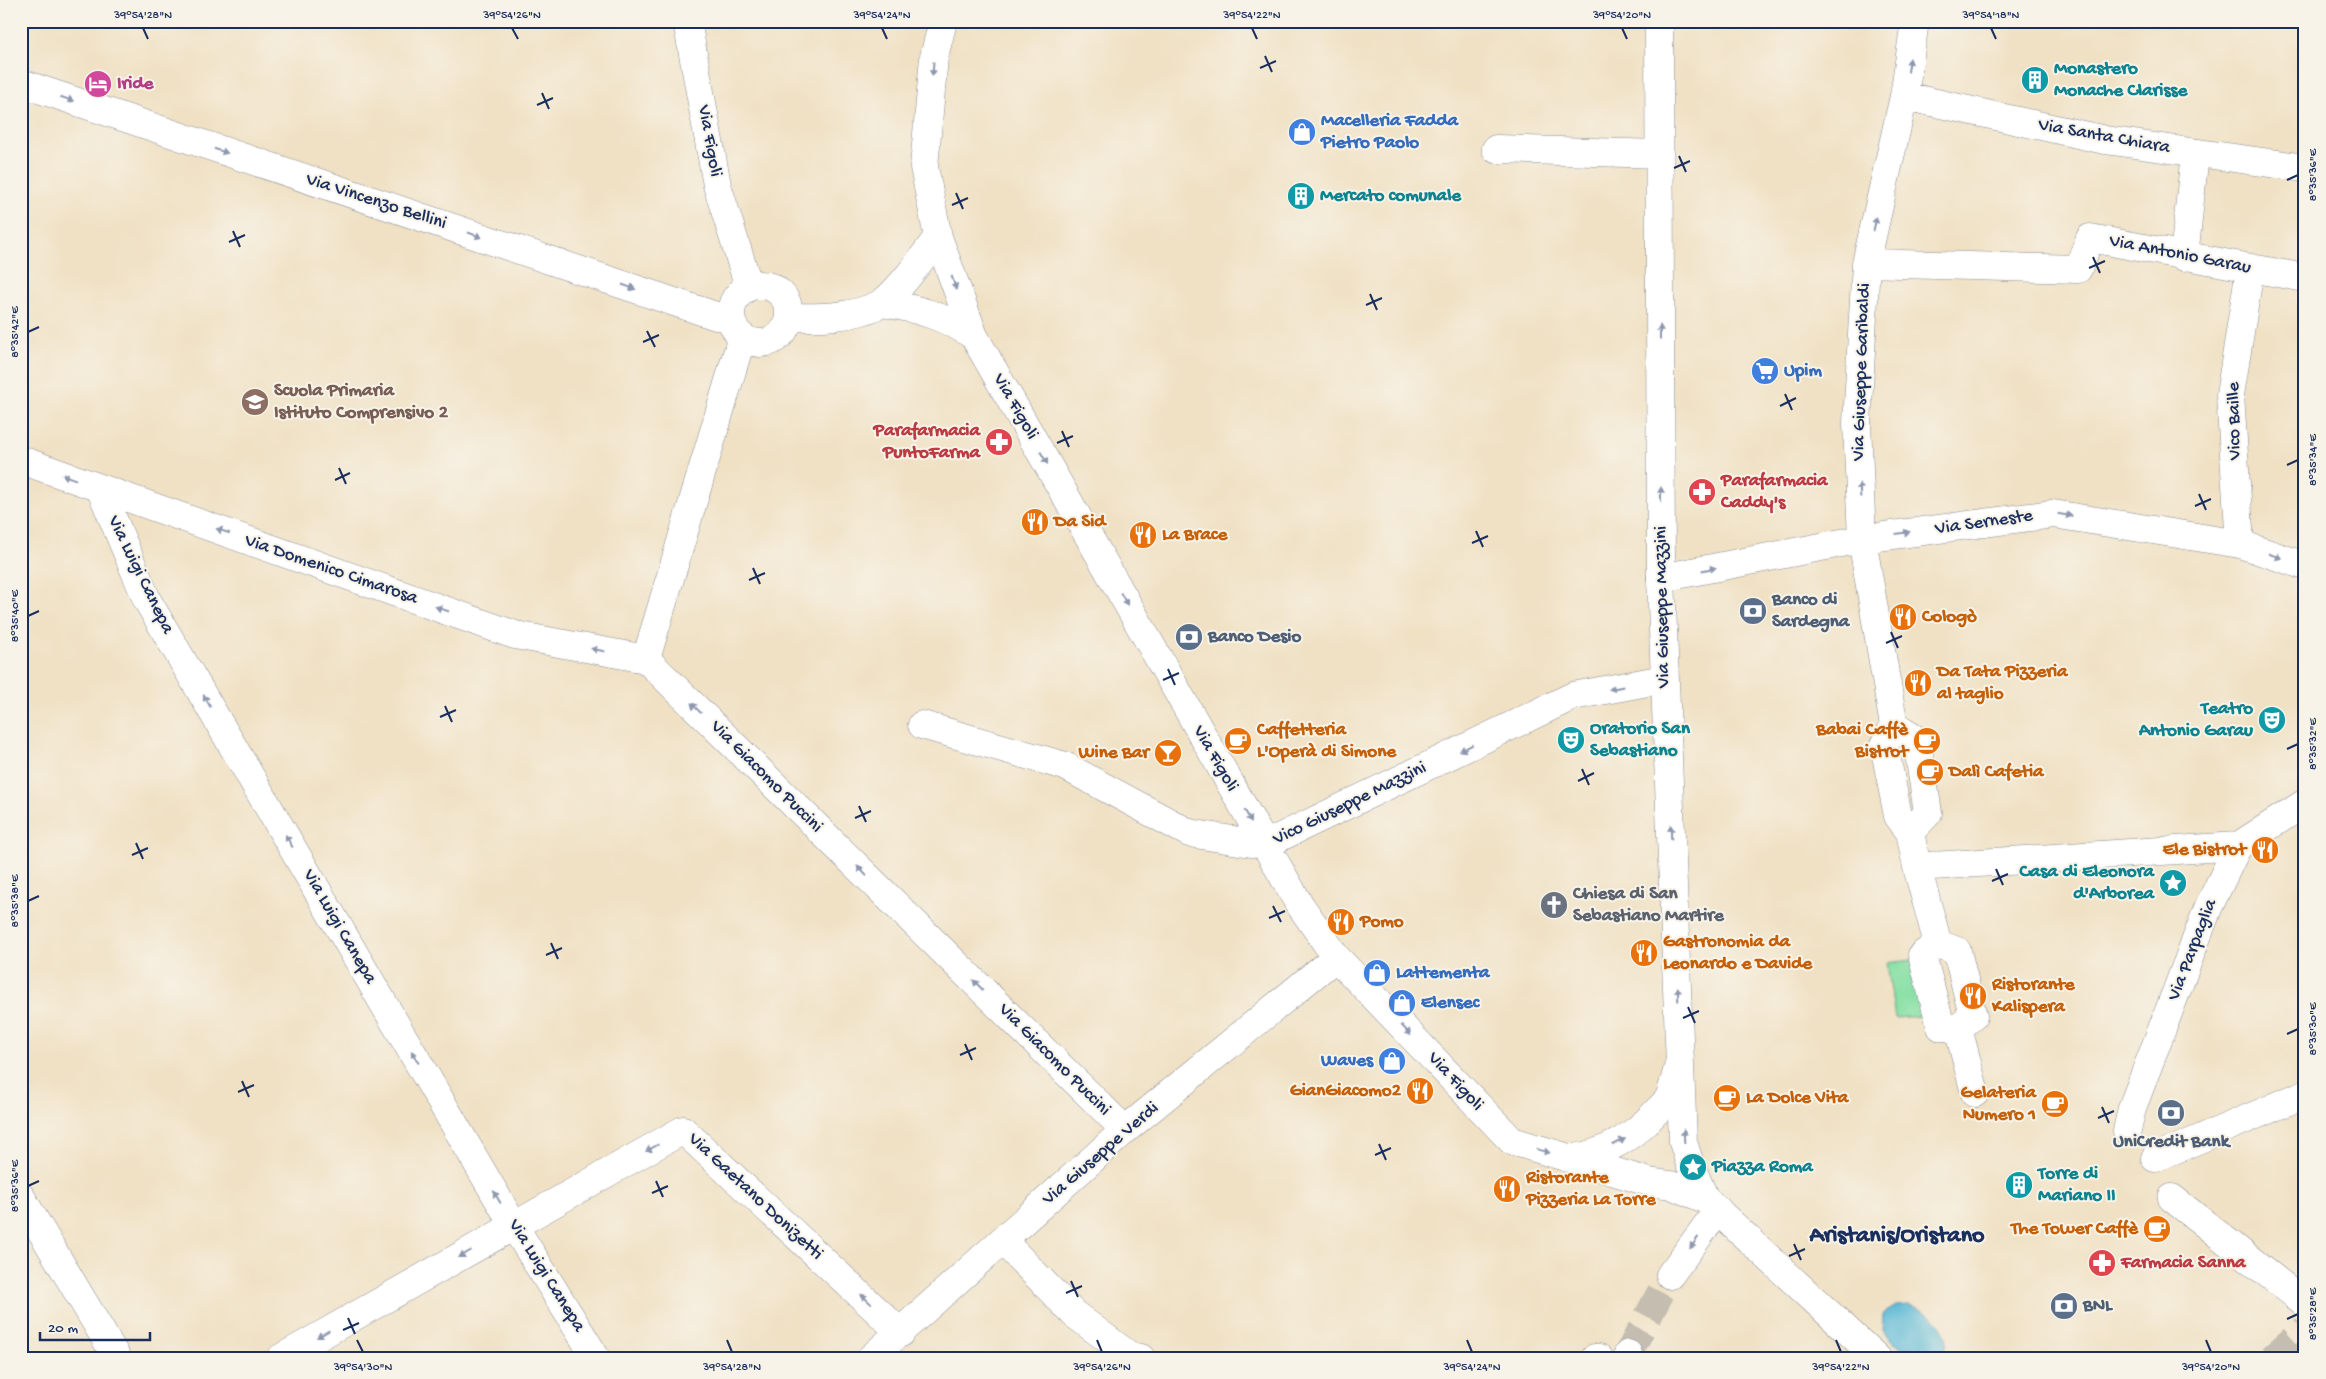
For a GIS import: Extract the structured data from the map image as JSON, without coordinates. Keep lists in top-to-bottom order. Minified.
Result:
{"streets":{"street":["Via Santa Chiara","Via Figoli","Via Vincenzo Bellini","Via Antonio Garau","Via Giuseppe Garibaldi","Vico Baille","Via Serneste","Via Domenico Cimarosa","Via Luigi Canepa","Via Giuseppe Mazzini","Via Giacomo Puccini","Vico Giuseppe Mazzini","Via Parpaglia","Via Giuseppe Verdi","Via Gaetano Donizetti"]},"crossings":[["Via Santa Chiara","Via Giuseppe Garibaldi"],["Via Figoli","Via Vincenzo Bellini"],["Via Figoli","Vico Giuseppe Mazzini"],["Via Figoli","Via Giuseppe Verdi"],["Via Antonio Garau","Via Giuseppe Garibaldi"],["Via Antonio Garau","Vico Baille"],["Via Giuseppe Garibaldi","Via Serneste"],["Vico Baille","Via Serneste"],["Via Serneste","Via Giuseppe Mazzini"],["Via Domenico Cimarosa","Via Luigi Canepa"],["Via Domenico Cimarosa","Via Giacomo Puccini"],["Via Luigi Canepa","Via Gaetano Donizetti"],["Via Giuseppe Mazzini","Vico Giuseppe Mazzini"],["Via Giacomo Puccini","Via Giuseppe Verdi"],["Via Giuseppe Verdi","Via Gaetano Donizetti"]],"one_way":["Via Figoli","Via Vincenzo Bellini","Via Giuseppe Garibaldi","Via Serneste","Via Domenico Cimarosa","Via Luigi Canepa","Via Giuseppe Mazzini","Via Giacomo Puccini","Vico Giuseppe Mazzini","Via Gaetano Donizetti"],"districts":["Aristanis/Oristano"],"places":{"building":["Monastero Monache Clarisse","Mercato comunale","Torre di Mariano II"],"hotel":["Iride"],"shop":["Macelleria Fadda Pietro Paolo","Lattementa","Elensec","Waves"],"supermarket":["Upim"],"school or university":["Scuola Primaria Istituto Comprensivo 2"],"pharmacy":["Parafarmacia PuntoFarma","Parafarmacia Caddy's","Farmacia Sanna"],"restaurant":["Da Sid","La Brace","Cologò","Da Tata Pizzeria al taglio","Ele Bistrot","Pomo","Gastronomia da Leonardo e Davide","Ristorante Kalispera","GianGiacomo2","Ristorante Pizzeria La Torre"],"bank":["Banco di Sardegna","Banco Desio","UniCredit Bank","BNL"],"theatre":["Teatro Antonio Garau","Oratorio San Sebastiano"],"cafe":["Caffetteria L'Operà di Simone","Babai Caffè Bistrot","Dalì Cafetia","La Dolce Vita","Gelateria Numero 1","The Tower Caffè"],"bar":["Wine Bar"],"place":["Casa di Eleonora d'Arborea","Piazza Roma"],"church":["Chiesa di San Sebastiano Martire"]},"scale_bar":"20 m","coordinates":["39°54'28\"N","39°54'26\"N","39°54'24\"N","39°54'22\"N","39°54'20\"N","39°54'18\"N","8°35'36\"E","8°35'42\"E","8°35'34\"E","8°35'40\"E","8°35'32\"E","8°35'38\"E","8°35'30\"E","8°35'28\"E","39°54'30\"N"]}
